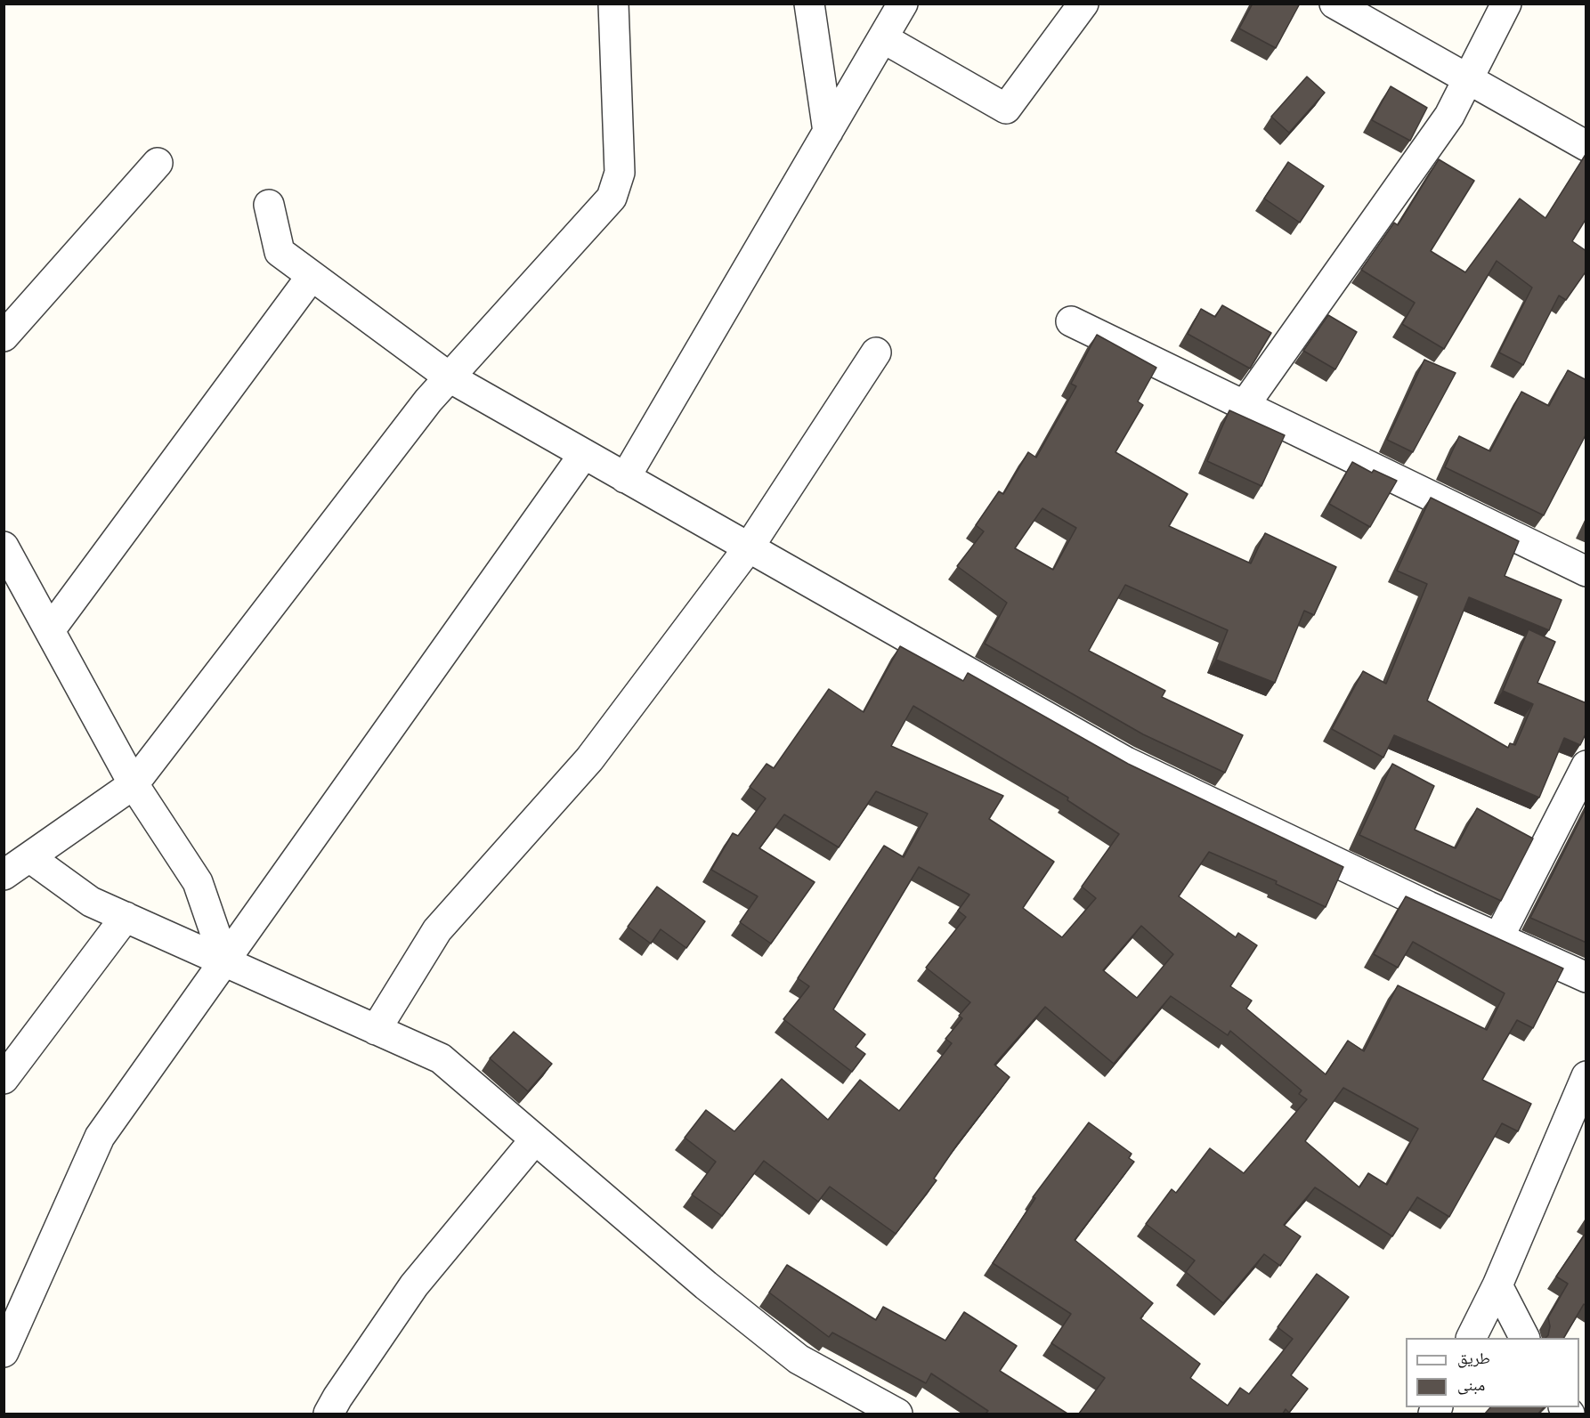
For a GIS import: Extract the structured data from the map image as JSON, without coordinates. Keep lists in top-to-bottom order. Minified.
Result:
{"legend":["طريق","مبنى"]}
